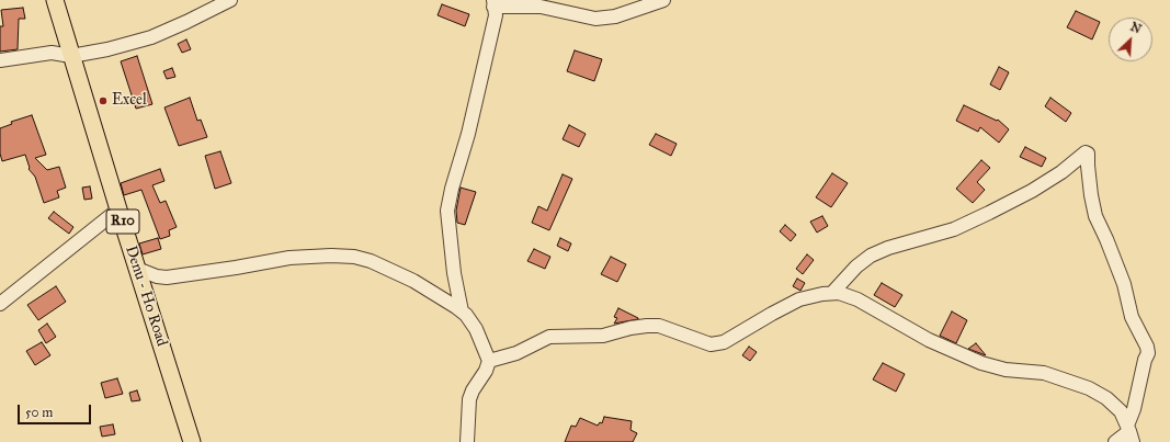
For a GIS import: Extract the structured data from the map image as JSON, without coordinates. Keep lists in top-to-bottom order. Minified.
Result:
{"streets":{"main road":["R10","Denu - Ho Road"]},"places":["Excel"],"scale_bar":"50 m","north":"top right"}
